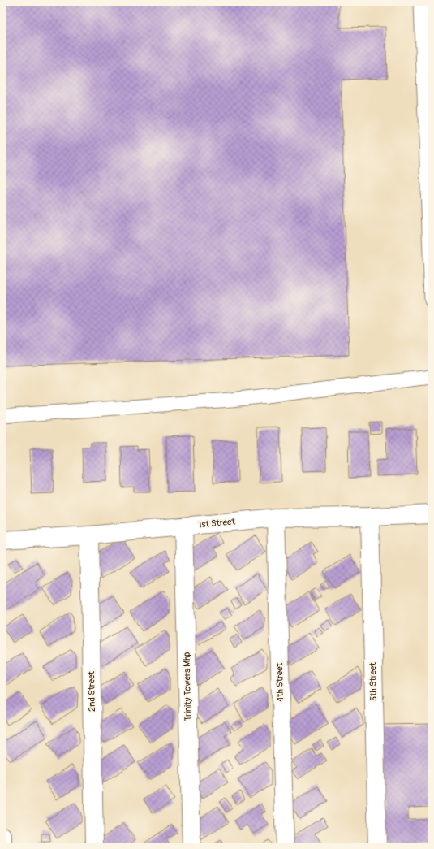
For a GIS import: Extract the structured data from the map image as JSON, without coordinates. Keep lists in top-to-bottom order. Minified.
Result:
{"streets":{"street":["1st Street","5th Street","4th Street","Trinity Towers Mhp","2nd Street"]},"crossings":[["1st Street","5th Street"],["1st Street","4th Street"],["1st Street","Trinity Towers Mhp"],["1st Street","2nd Street"]]}
